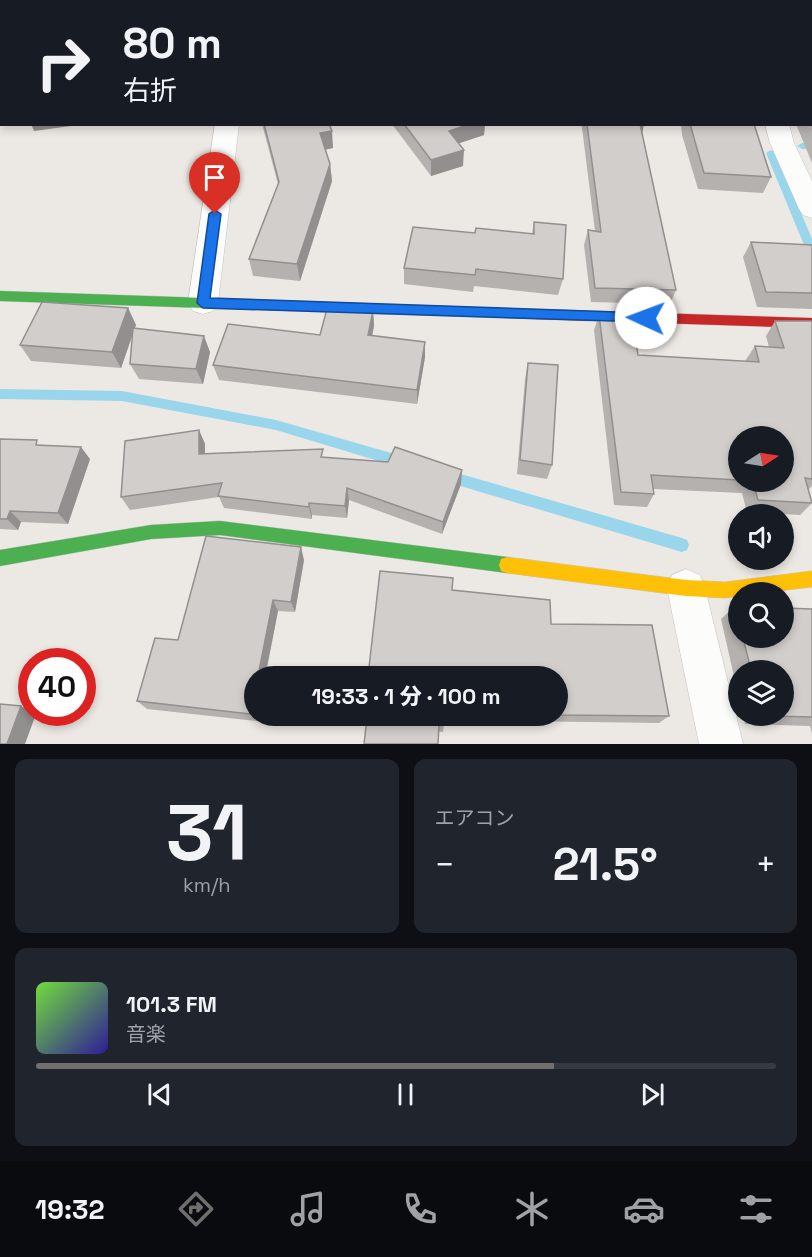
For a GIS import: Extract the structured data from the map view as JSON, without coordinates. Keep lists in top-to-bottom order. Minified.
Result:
{"north":"right","page":{"turn":["80 m","右折"],"limit":"40","trip":"19:33 · 1 分 · 100 m","tile":[["31","km/h"],"エアコン"],"heat":["−","21.5°","+"],"song":["101.3 FM","音楽"],"tabs":"19:32"}}
